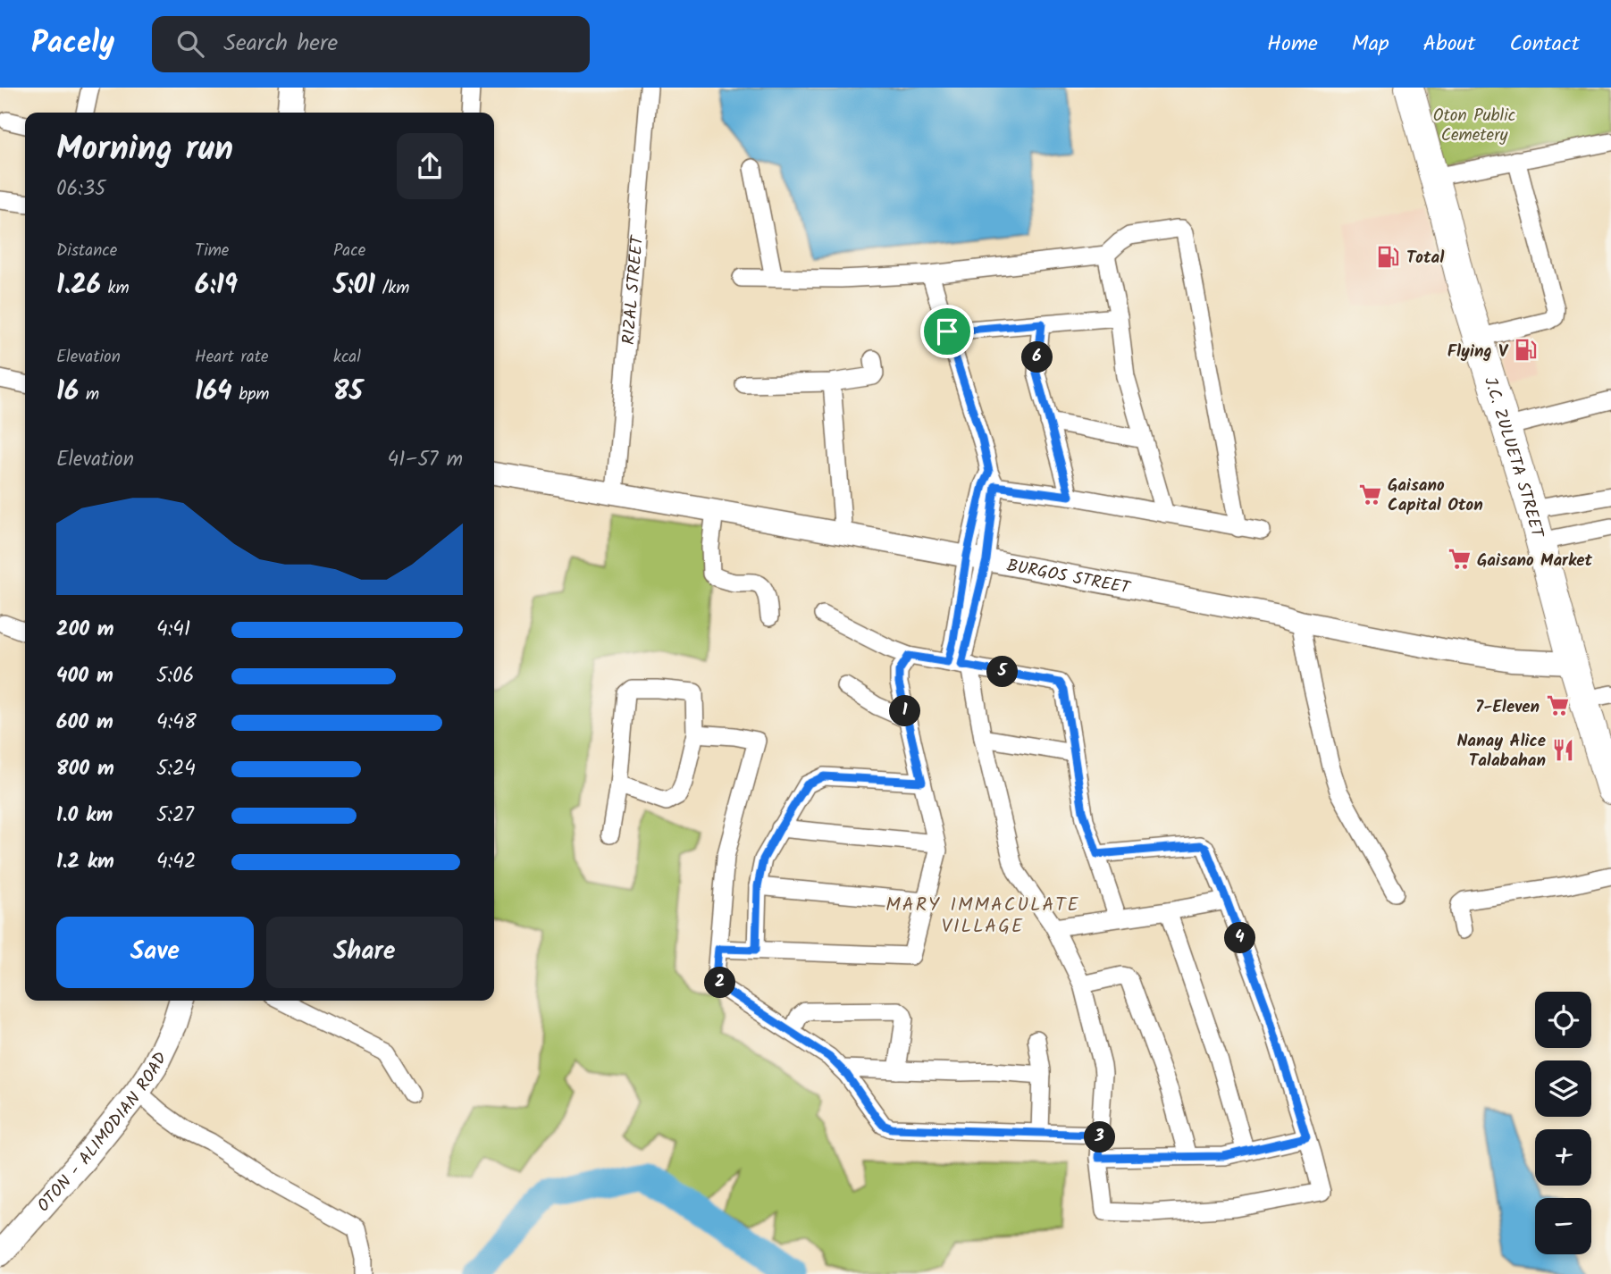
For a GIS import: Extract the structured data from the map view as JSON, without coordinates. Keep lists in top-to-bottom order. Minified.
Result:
{"streets":{"main road":["J.C. ZULUETA STREET","OTON - ALIMODIAN ROAD"],"street":["RIZAL STREET","BURGOS STREET"]},"crossings":[["RIZAL STREET","BURGOS STREET"],["J.C. ZULUETA STREET","BURGOS STREET"]],"districts":["MARY IMMACULATE VILLAGE"],"parks":["Oton Public Cemetery"],"places":{"fuel station":["Total","Flying V"],"supermarket":["Gaisano Capital Oton","Gaisano Market","7-Eleven"],"restaurant":["Nanay Alice Talabahan"]},"page":{"header":"Pacely","search":"Search here","nav":["Home","Map","About","Contact"],"heading":["Morning run","06:35"],"stats":[["Distance","1.26 km"],["Time","6:19"],["Pace","5:01 /km"],["Elevation","16 m"],["Heart rate","164 bpm"],["kcal","85"]],"pins":["6","5","1","4","2","3"],"chart":["Elevation","41–57 m"],"list":[{"name":"200 m","note":"4:41"},{"name":"400 m","note":"5:06"},{"name":"600 m","note":"4:48"},{"name":"800 m","note":"5:24"},{"name":"1.0 km","note":"5:27"},{"name":"1.2 km","note":"4:42"}],"buttons":["Save","Share"],"map_buttons":["+","−"]}}
